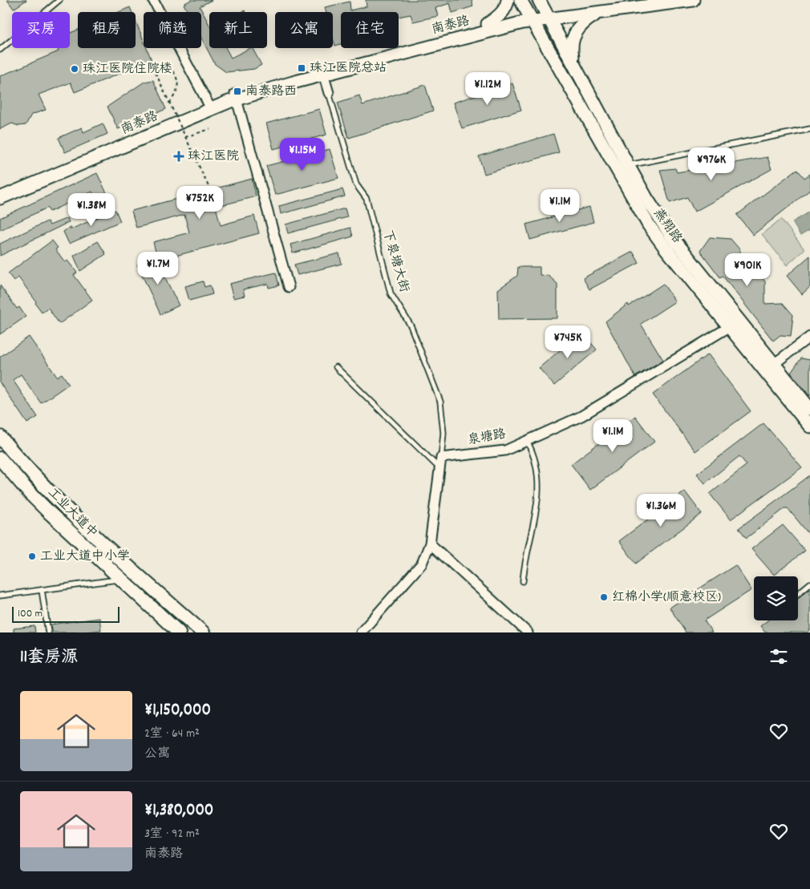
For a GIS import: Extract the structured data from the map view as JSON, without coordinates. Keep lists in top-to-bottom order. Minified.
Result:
{"streets":{"main road":["南泰路","燕翔路","工业大道中"],"street":["泉塘路"],"lane":["下泉塘大街"]},"crossings":[["南泰路","燕翔路"],["燕翔路","泉塘路"],["下泉塘大街","泉塘路"]],"places":{"transit":["珠江医院总站","南泰路西"],"other":["珠江医院住院楼","工业大道中小学","红棉小学(顺意校区)"],"health":["珠江医院"]},"scale_bar":"100 m","page":{"chip":["买房","租房","筛选","新上","公寓","住宅"],"price":["¥1.12M","¥1.15M","¥976K","¥752K","¥1.1M","¥1.38M","¥1.7M","¥901K","¥745K","¥1.1M","¥1.36M"],"scale":"100 m","heading":"11套房源","list":[{"name":"¥1,150,000","note":"2室 · 64 m² · 公寓"},{"name":"¥1,380,000","note":"3室 · 92 m² · 南泰路"}]}}
